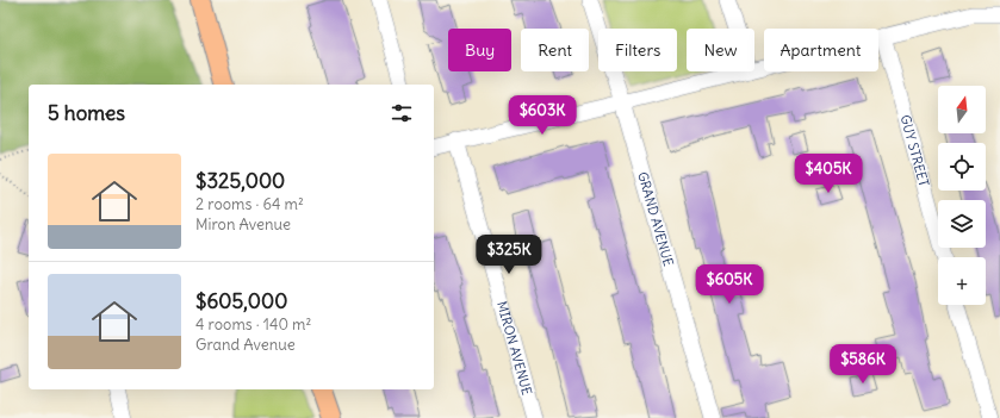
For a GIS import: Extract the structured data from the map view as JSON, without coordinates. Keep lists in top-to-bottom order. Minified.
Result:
{"streets":{"street":["GUY STREET","GRAND AVENUE","MIRON AVENUE"]},"north":"top","page":{"chip":["Buy","Rent","Filters","New","Apartment"],"heading":"5 homes","map_buttons":"+","price":["$603K","$405K","$325K","$605K","$586K"],"list":[{"name":"$325,000","note":"2 rooms · 64 m² · Miron Avenue"},{"name":"$605,000","note":"4 rooms · 140 m² · Grand Avenue"}]}}
